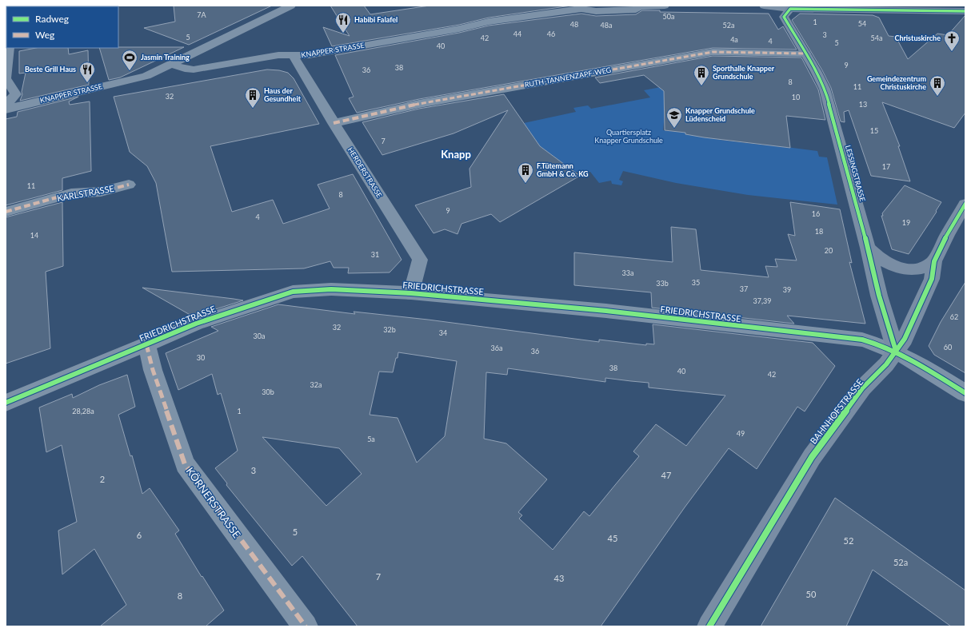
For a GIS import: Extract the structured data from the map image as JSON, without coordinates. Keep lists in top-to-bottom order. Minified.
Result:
{"streets":{"main road":["LESSINGSTRASSE","BAHNHOFSTRASSE"],"street":["KNAPPER STRASSE","RUTH-TANNENZAPF-WEG","HERDERSTRASSE","KARLSTRASSE","FRIEDRICHSTRASSE","KÖRNERSTRASSE"]},"crossings":[["KNAPPER STRASSE","HERDERSTRASSE"],["RUTH-TANNENZAPF-WEG","HERDERSTRASSE"],["RUTH-TANNENZAPF-WEG","LESSINGSTRASSE"],["HERDERSTRASSE","FRIEDRICHSTRASSE"],["LESSINGSTRASSE","FRIEDRICHSTRASSE"],["LESSINGSTRASSE","BAHNHOFSTRASSE"],["FRIEDRICHSTRASSE","BAHNHOFSTRASSE"],["FRIEDRICHSTRASSE","KÖRNERSTRASSE"]],"districts":["Knapp"],"parks":["Quartiersplatz Knapper Grundschule"],"places":{"restaurant":["Habibi Falafel","Beste Grill Haus"],"church":["Christuskirche"],"sports":["Jasmin Training"],"building":["Sporthalle Knapper Grundschule","Gemeindezentrum Christuskirche","Haus der Gesundheit","F.Tütemann GmbH & Co. KG"],"school or university":["Knapper Grundschule Lüdenscheid"]},"house_numbers":["7A","50a","1","54","48","48a","52a","44","46","3","5","42","54a","4a","4","5","40","9","38","36","8","11","32","10","13","15","7","17","11","8","9","16","4","19","18","14","20","31","33a","35","33b","37","39","37,39","62","32","32b","34","30a","60","36a","36","30","38","40","42","32a","30b","28,28a","1","49","5a","3","47","2","5","6","45","52","52a","7","43","50","8"],"legend":["Radweg","Weg"]}
